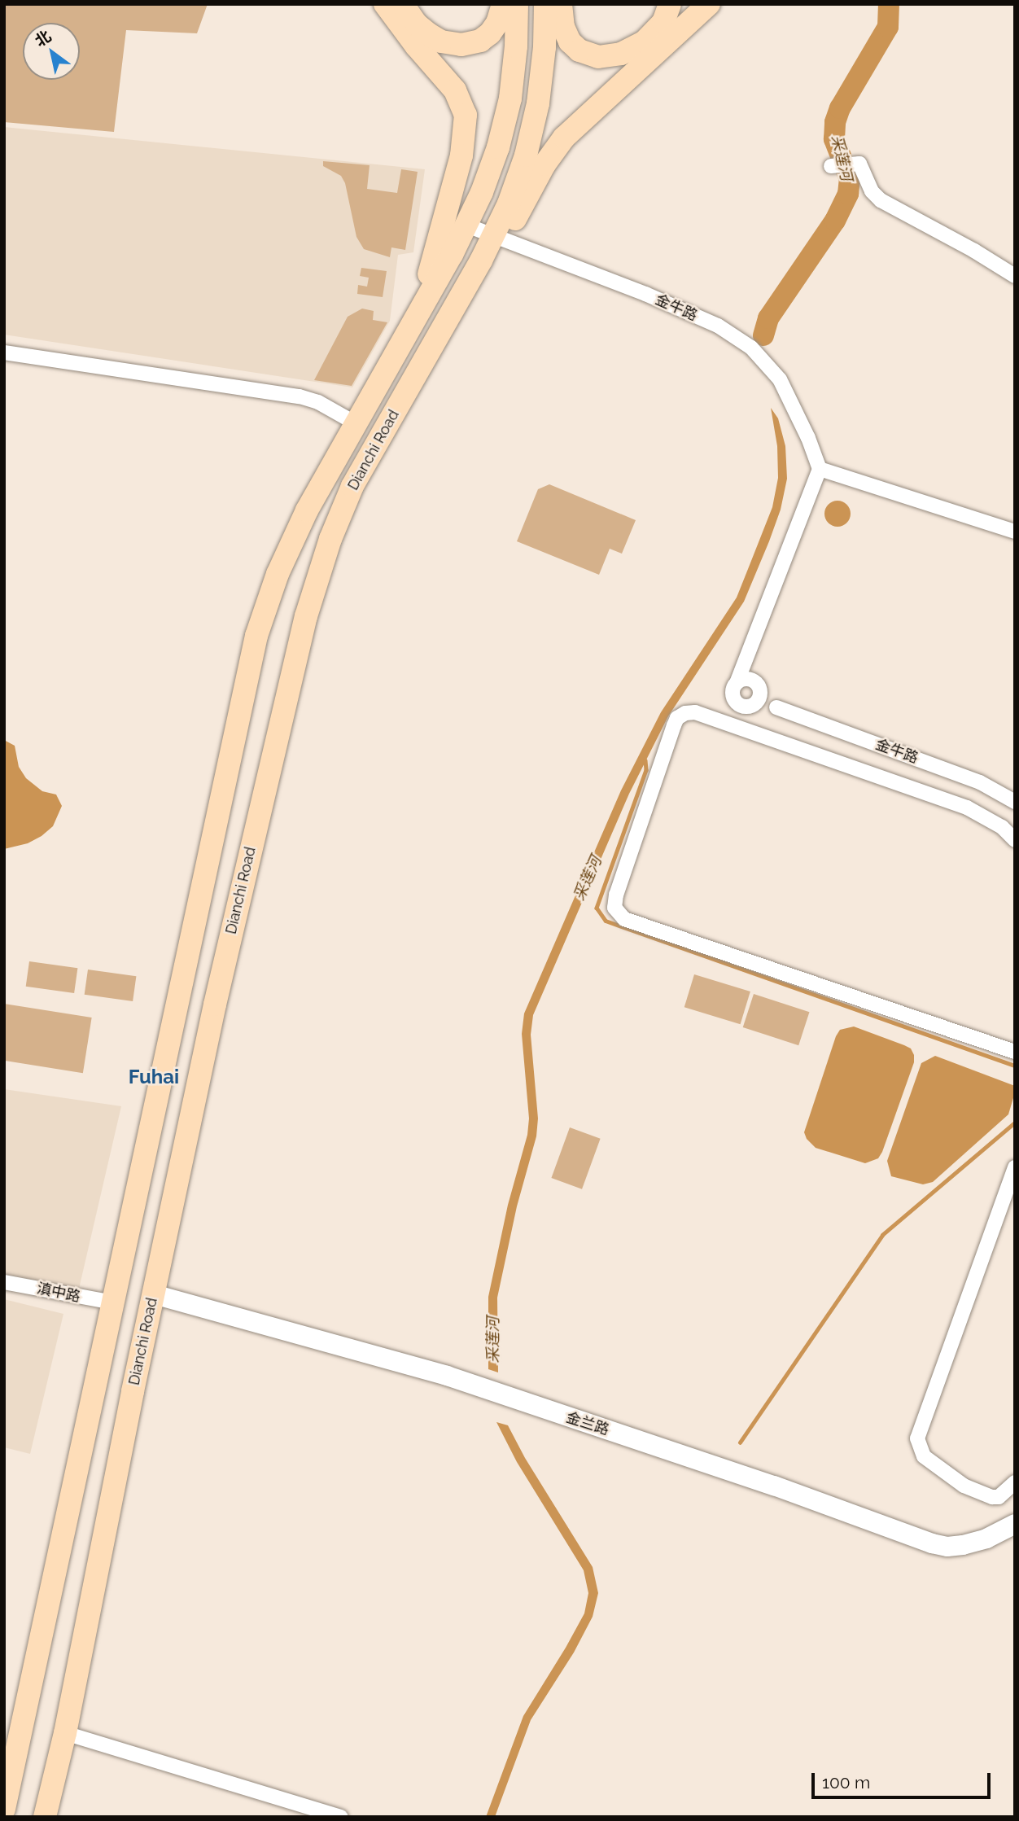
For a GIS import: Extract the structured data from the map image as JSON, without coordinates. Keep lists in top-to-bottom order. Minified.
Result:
{"streets":{"main road":["Dianchi Road"],"street":["金牛路","滇中路","金兰路"]},"crossings":[["金牛路","Dianchi Road"],["Dianchi Road","滇中路"],["Dianchi Road","金兰路"]],"districts":["Fuhai"],"water":["采莲河"],"scale_bar":"100 m","north":"top left"}
